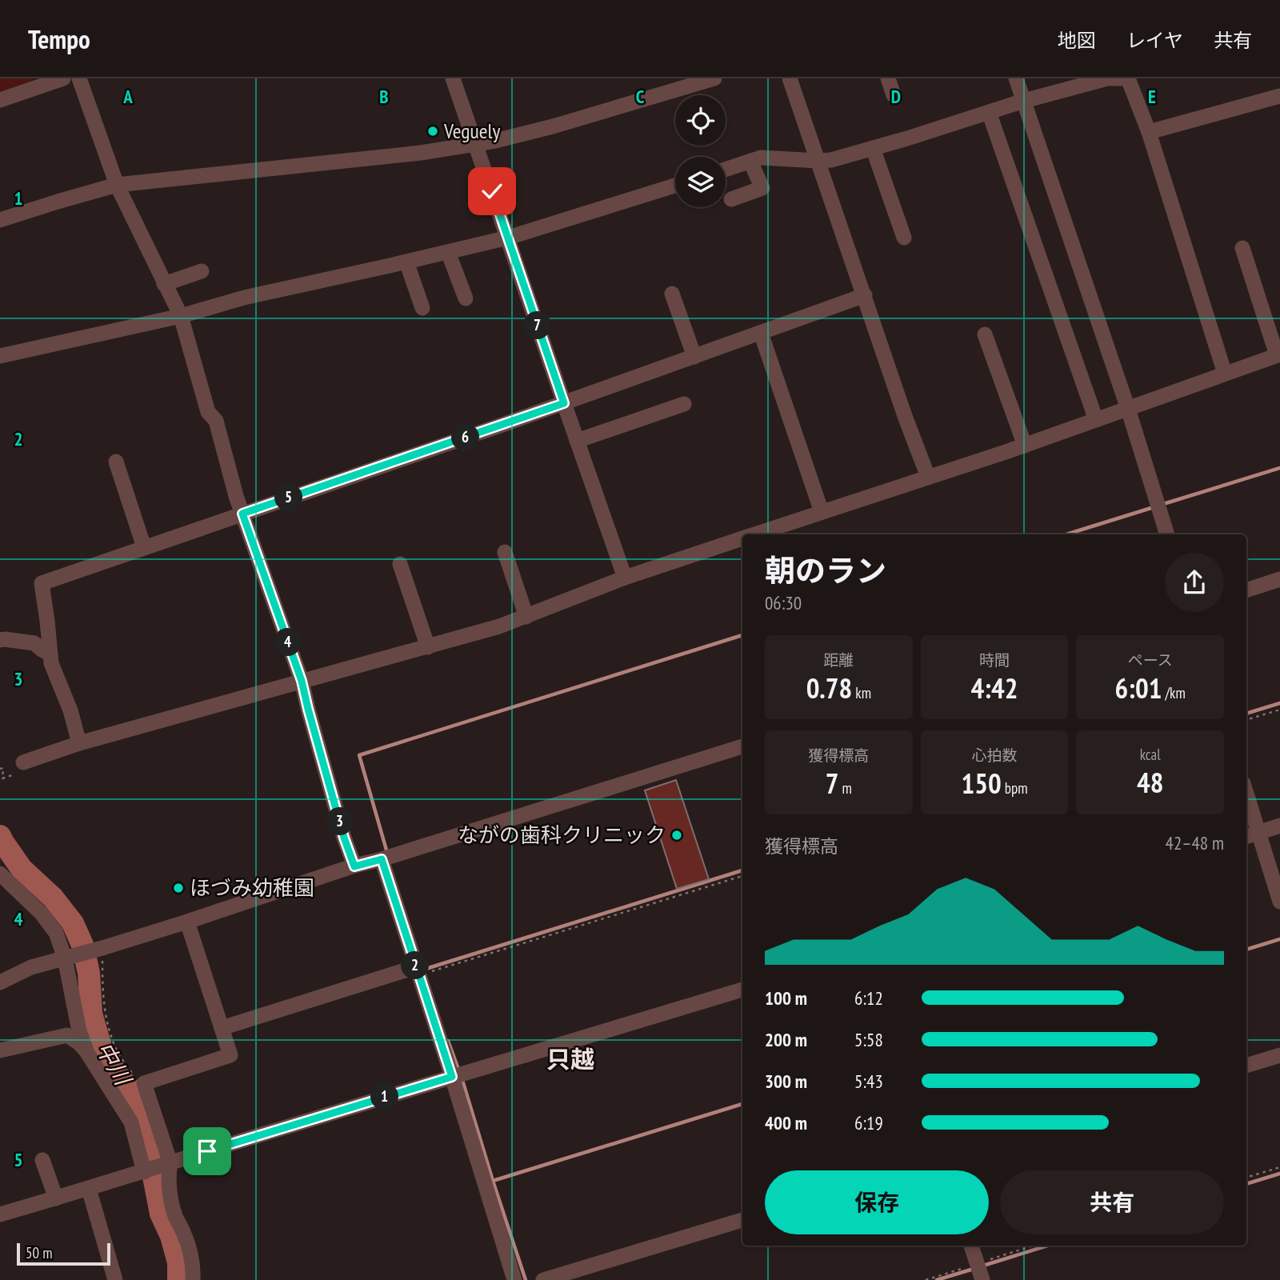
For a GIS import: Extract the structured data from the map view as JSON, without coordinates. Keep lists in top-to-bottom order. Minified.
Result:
{"districts":["只越"],"water":["中川"],"places":["Veguely","ながの歯科クリニック","ほづみ幼稚園"],"scale_bar":"50 m","page":{"header":"Tempo","nav":["地図","レイヤ","共有"],"pins":["7","6","5","4","3","2","1"],"heading":["朝のラン","06:30"],"stats":[["距離","0.78 km"],["時間","4:42"],["ペース","6:01 /km"],["獲得標高","7 m"],["心拍数","150 bpm"],["kcal","48"]],"chart":["獲得標高","42–48 m"],"list":[{"name":"100 m","note":"6:12"},{"name":"200 m","note":"5:58"},{"name":"300 m","note":"5:43"},{"name":"400 m","note":"6:19"}],"buttons":["保存","共有"],"scale":"50 m"},"grid":{"columns":["A","B","C","D","E"],"rows":["1","2","3","4","5"]}}
